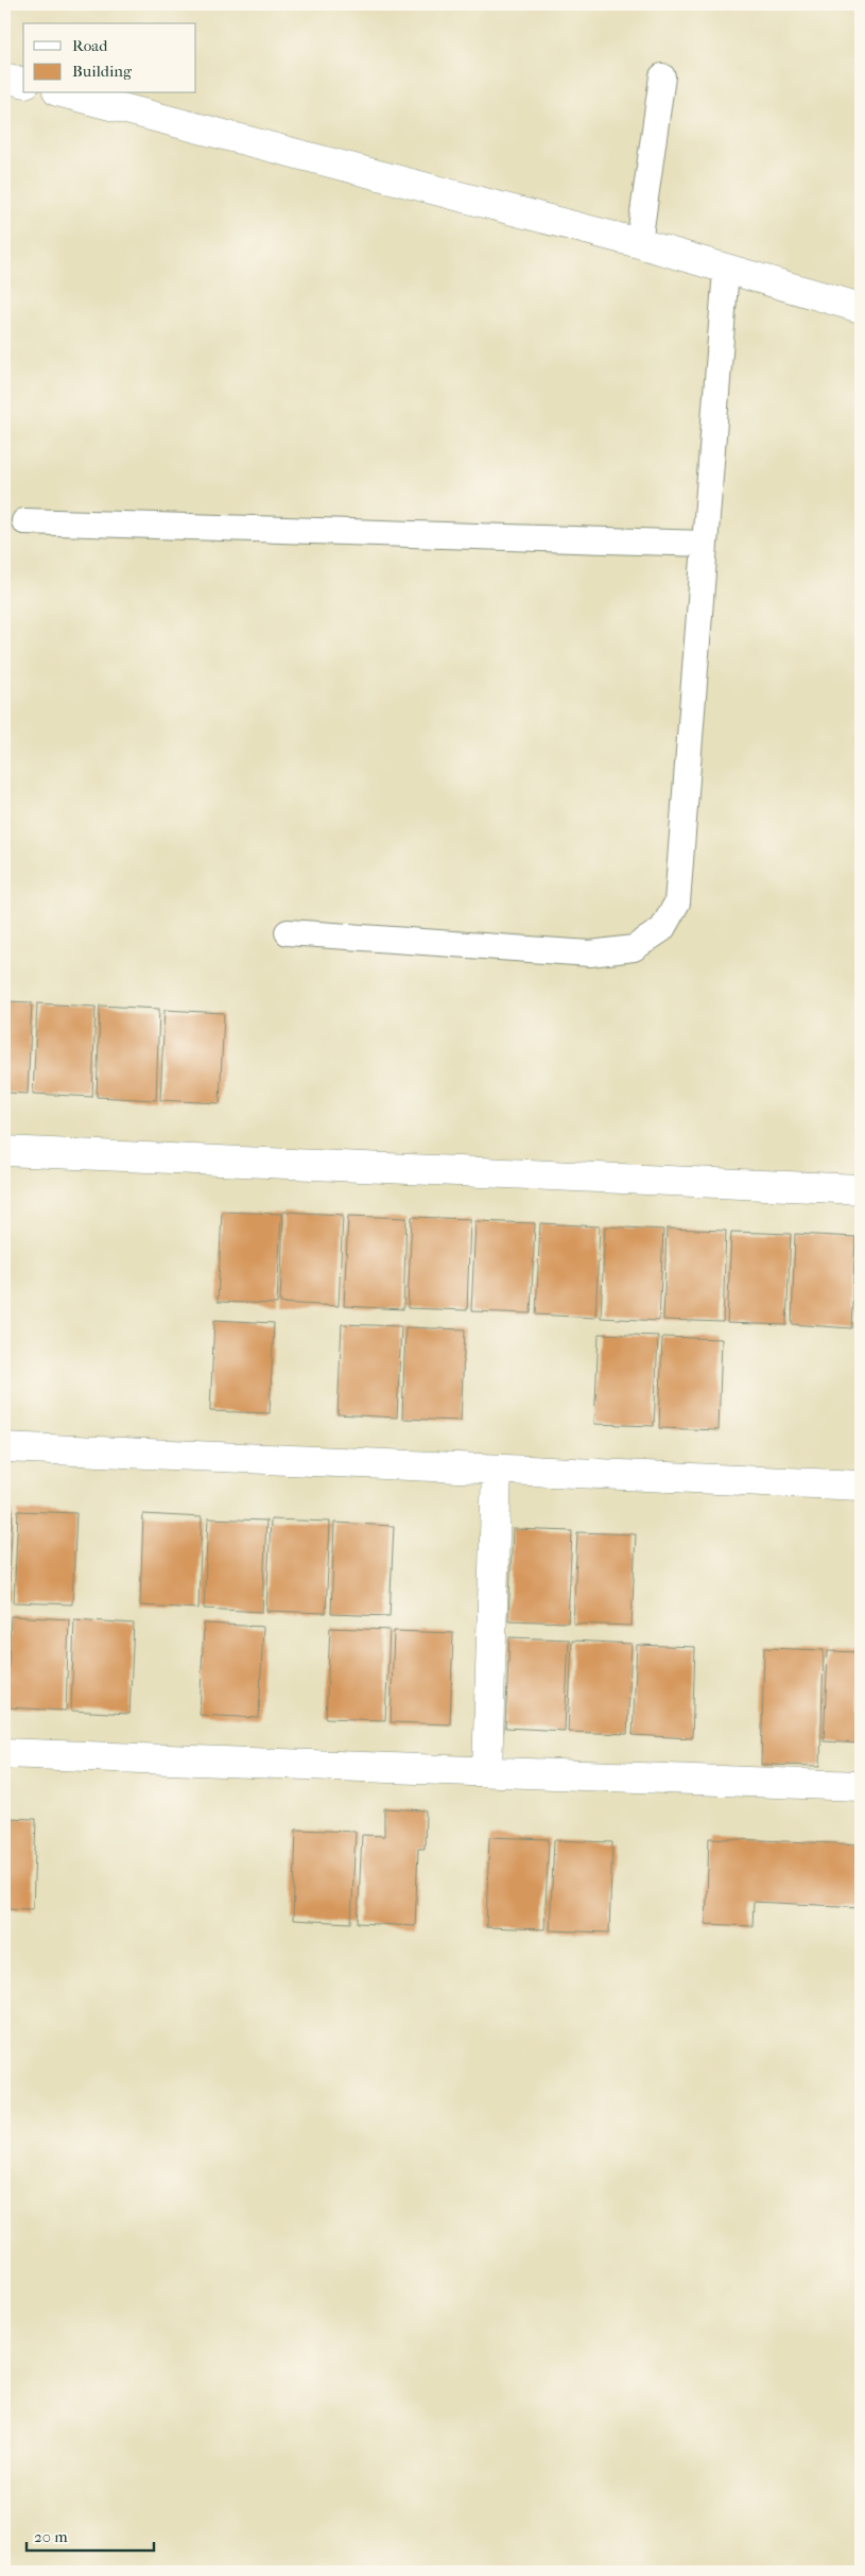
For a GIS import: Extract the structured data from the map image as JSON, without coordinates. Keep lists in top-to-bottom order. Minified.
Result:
{"legend":["Road","Building"],"scale_bar":"20 m"}
